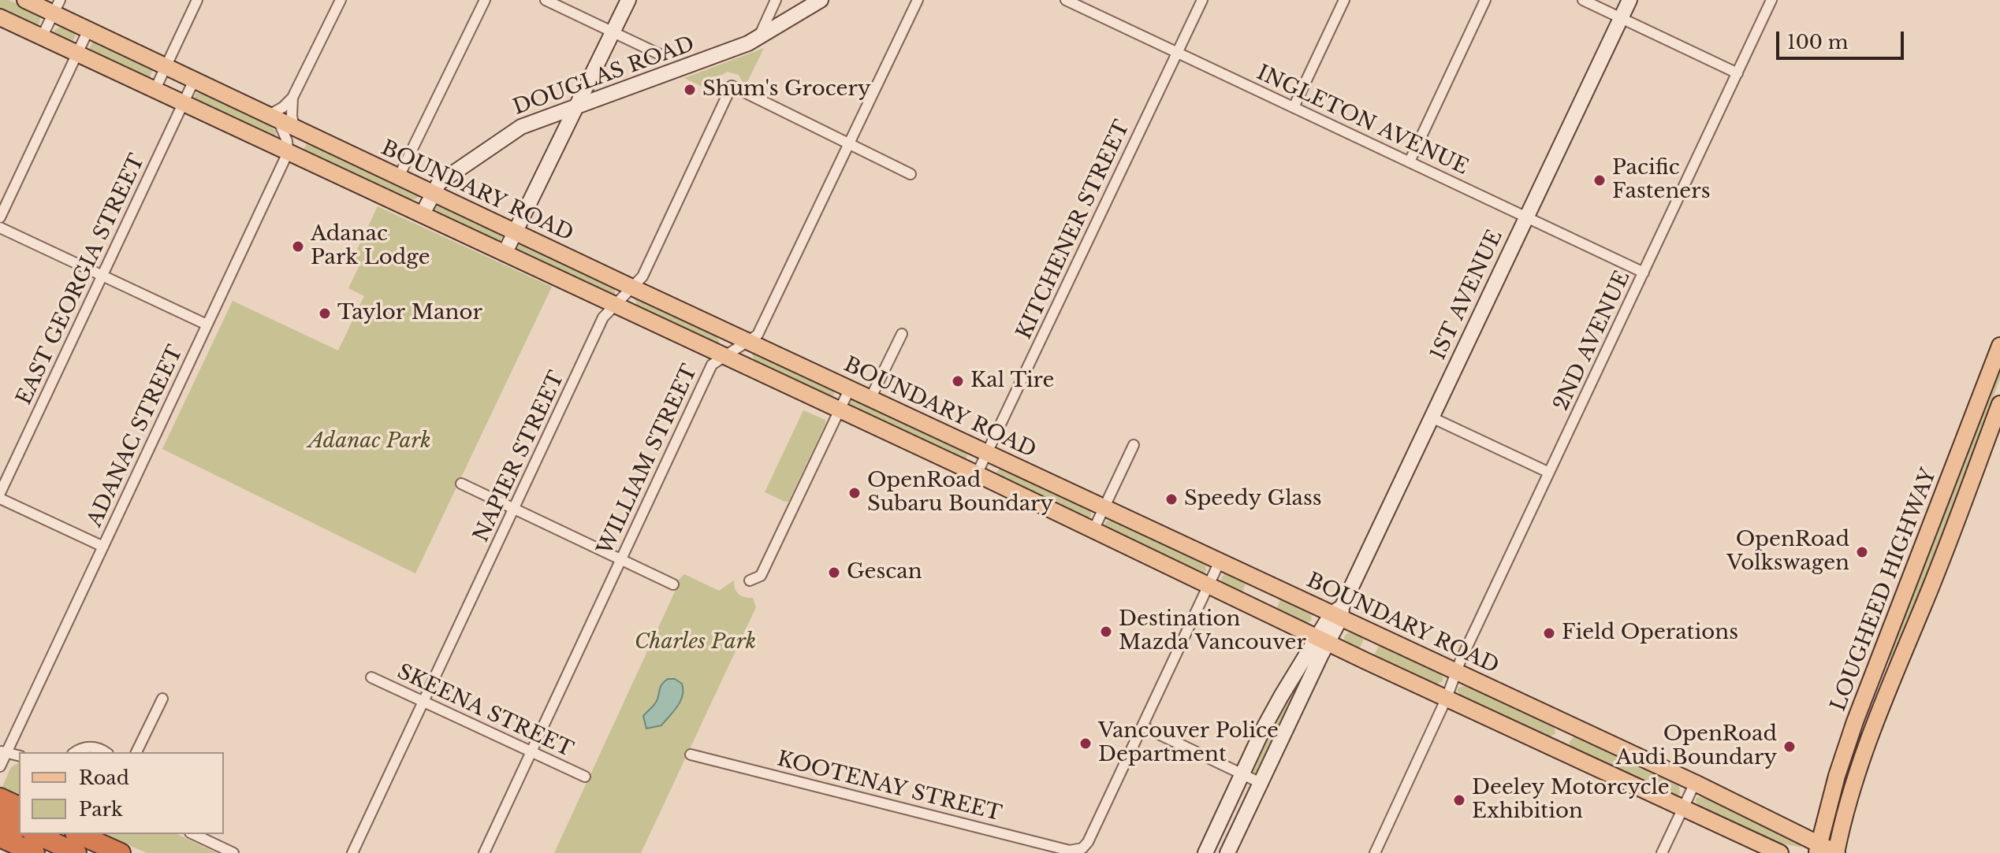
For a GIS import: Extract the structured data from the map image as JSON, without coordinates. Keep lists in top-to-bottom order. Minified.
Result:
{"streets":{"main road":["BOUNDARY ROAD","LOUGHEED HIGHWAY"],"street":["DOUGLAS ROAD","INGLETON AVENUE","KITCHENER STREET","EAST GEORGIA STREET","1ST AVENUE","2ND AVENUE","ADANAC STREET","NAPIER STREET","WILLIAM STREET","SKEENA STREET","KOOTENAY STREET"]},"crossings":[["DOUGLAS ROAD","BOUNDARY ROAD"],["INGLETON AVENUE","KITCHENER STREET"],["INGLETON AVENUE","1ST AVENUE"],["INGLETON AVENUE","2ND AVENUE"],["BOUNDARY ROAD","KITCHENER STREET"],["BOUNDARY ROAD","EAST GEORGIA STREET"],["BOUNDARY ROAD","1ST AVENUE"],["BOUNDARY ROAD","2ND AVENUE"],["BOUNDARY ROAD","NAPIER STREET"],["BOUNDARY ROAD","WILLIAM STREET"],["BOUNDARY ROAD","LOUGHEED HIGHWAY"],["NAPIER STREET","WILLIAM STREET"],["NAPIER STREET","SKEENA STREET"],["WILLIAM STREET","SKEENA STREET"]],"parks":["Adanac Park","Charles Park"],"places":["Shum's Grocery","Pacific Fasteners","Adanac Park Lodge","Taylor Manor","Kal Tire","OpenRoad Subaru Boundary","Speedy Glass","OpenRoad Volkswagen","Gescan","Destination Mazda Vancouver","Field Operations","Vancouver Police Department","OpenRoad Audi Boundary","Deeley Motorcycle Exhibition"],"legend":["Road","Park"],"scale_bar":"100 m"}
